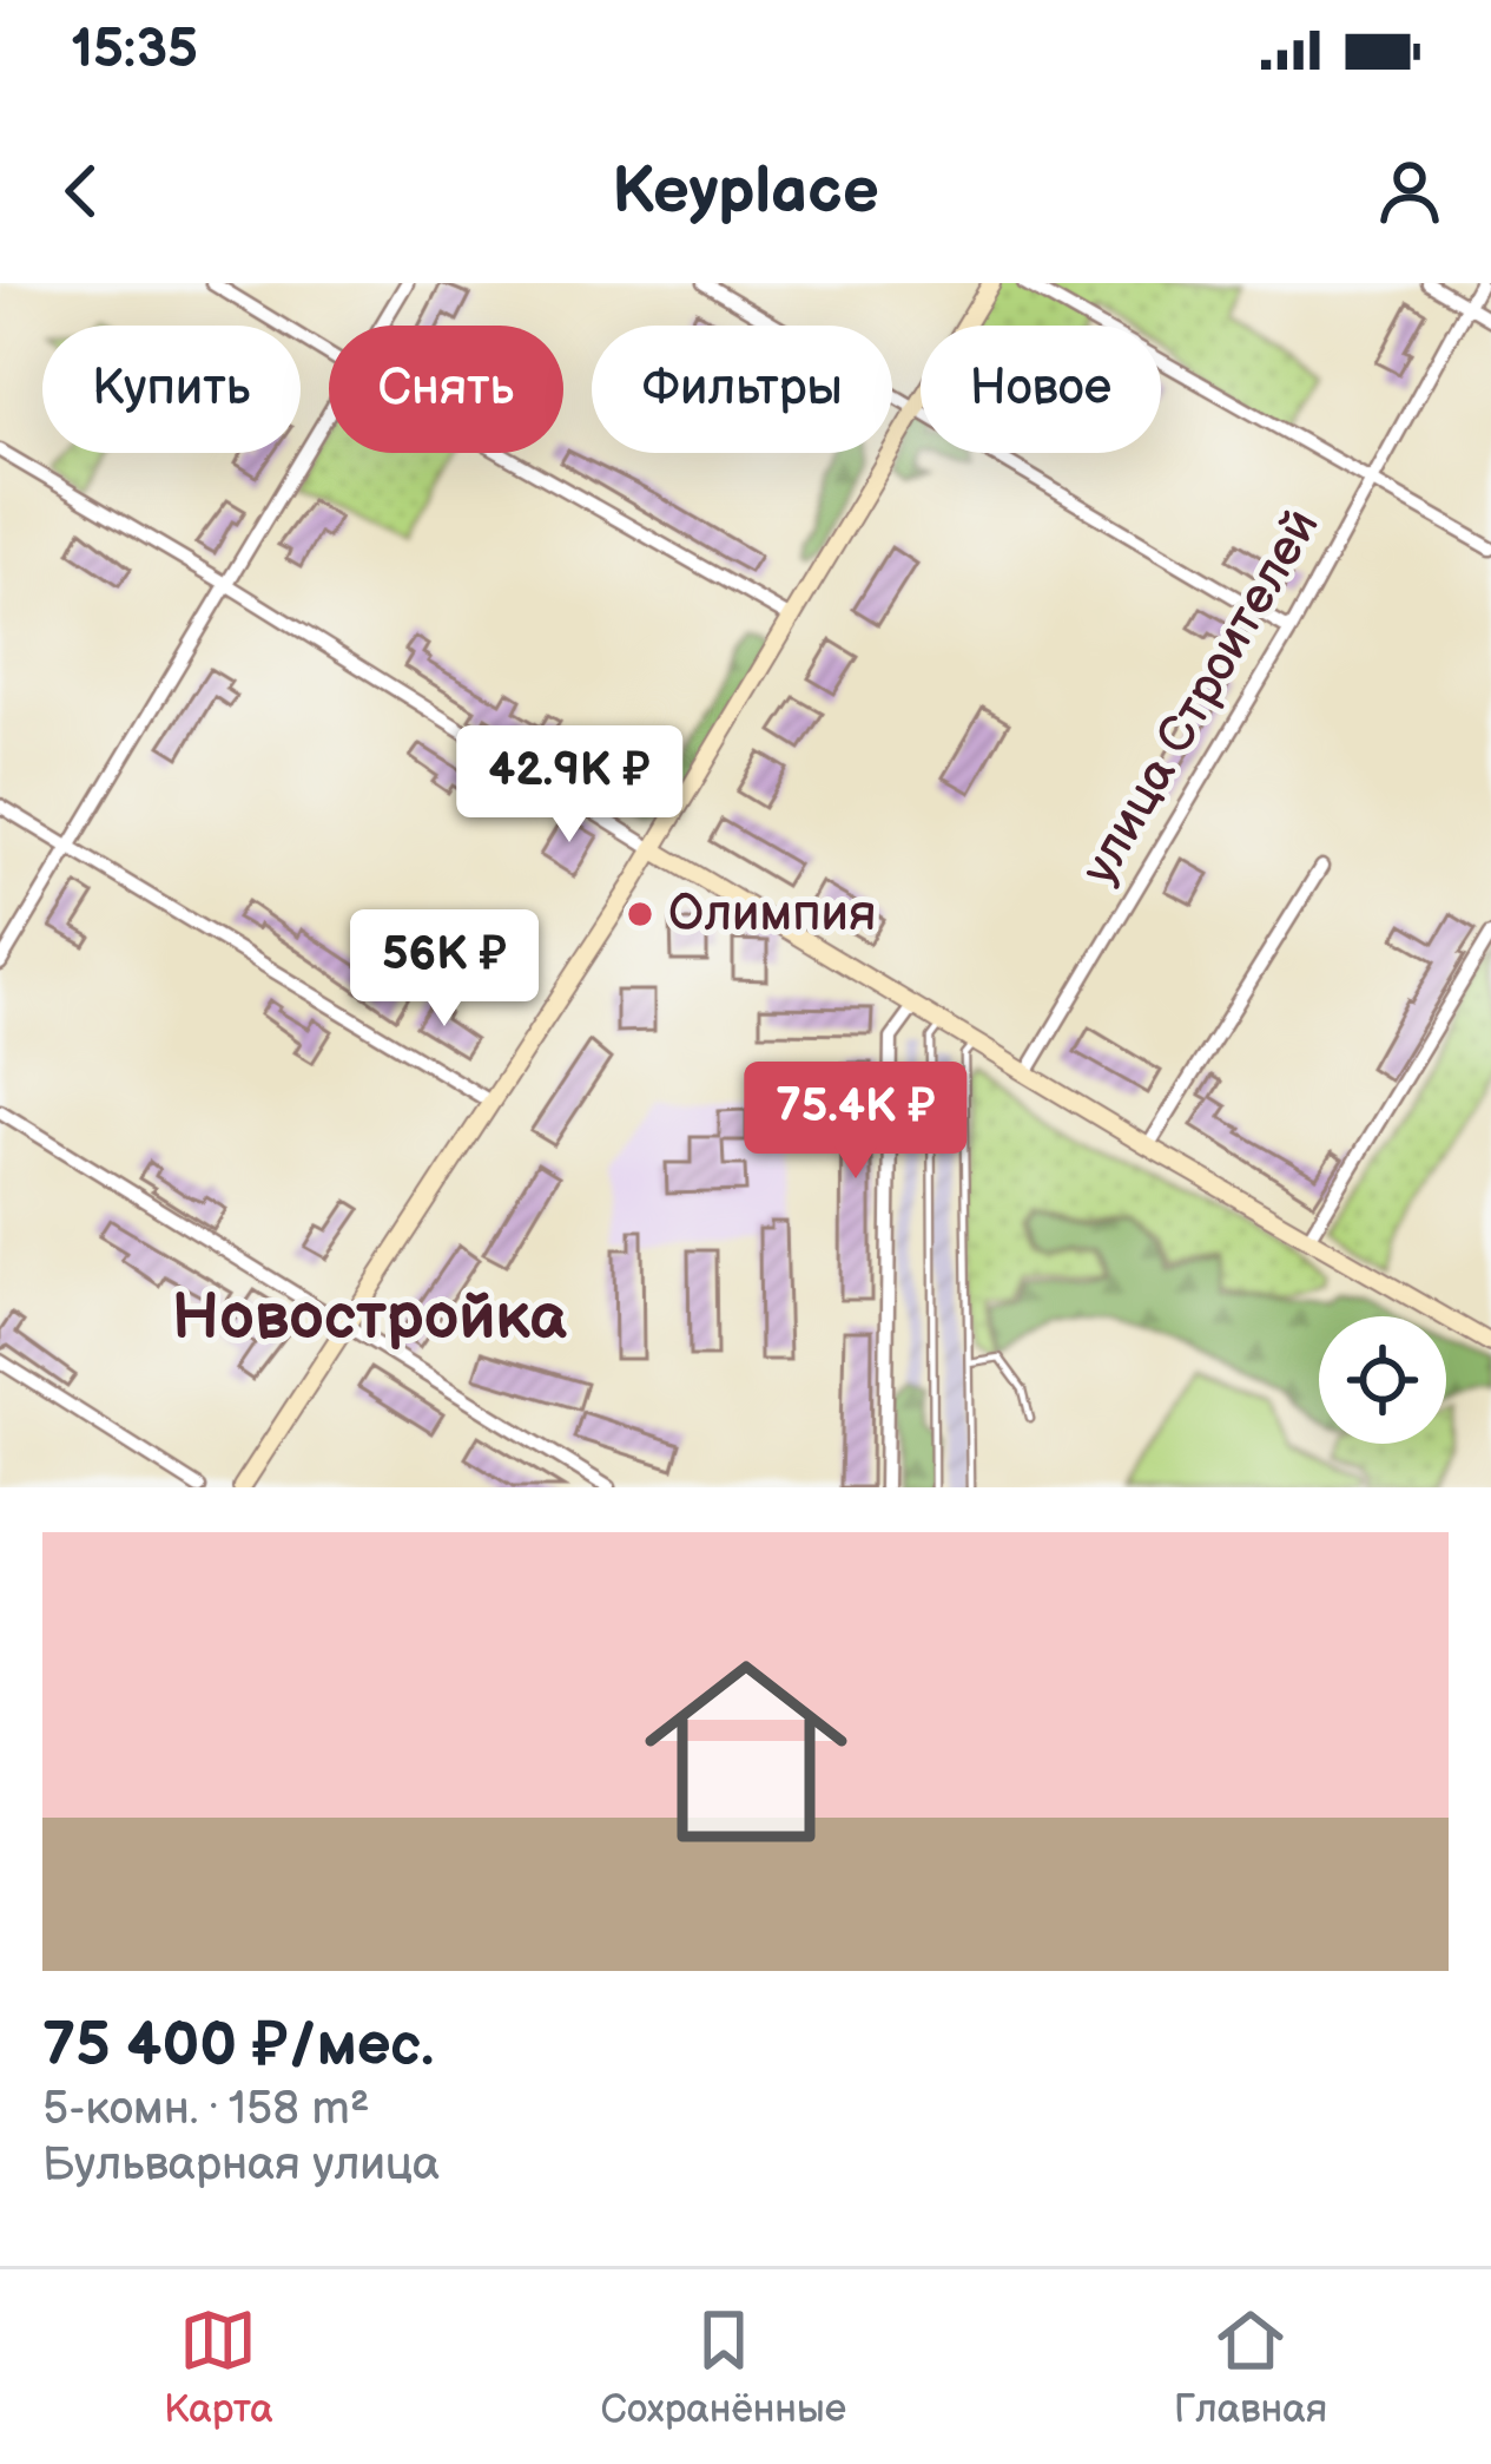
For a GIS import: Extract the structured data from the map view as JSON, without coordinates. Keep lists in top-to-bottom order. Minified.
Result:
{"streets":{"street":["улица Строителей"]},"districts":["Новостройка"],"places":["Олимпия"],"page":{"status":"15:35","header":"Keyplace","chip":["Купить","Снять","Фильтры","Новое"],"price":["42.9K ₽","56K ₽","75.4K ₽"],"list":[{"name":"75 400 ₽/мес.","note":"5-комн. · 158 m² · Бульварная улица"}],"tabs":["Карта","Сохранённые","Главная"]}}
